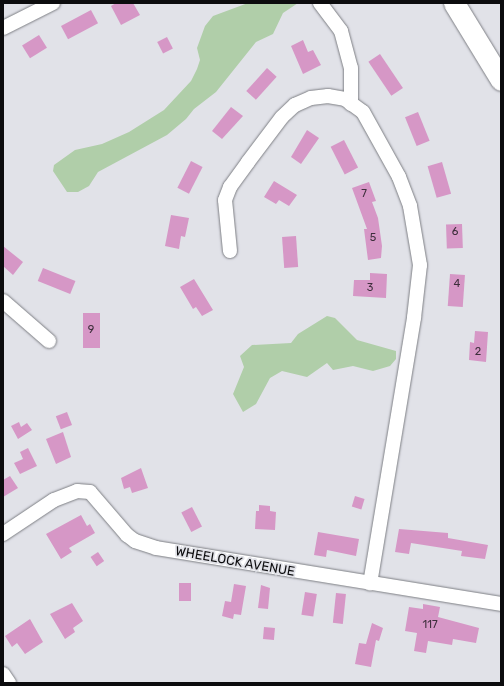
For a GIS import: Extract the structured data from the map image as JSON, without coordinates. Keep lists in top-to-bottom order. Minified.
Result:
{"streets":{"street":["WHEELOCK AVENUE"]},"house_numbers":["7","6","5","4","3","9","2","117"]}
